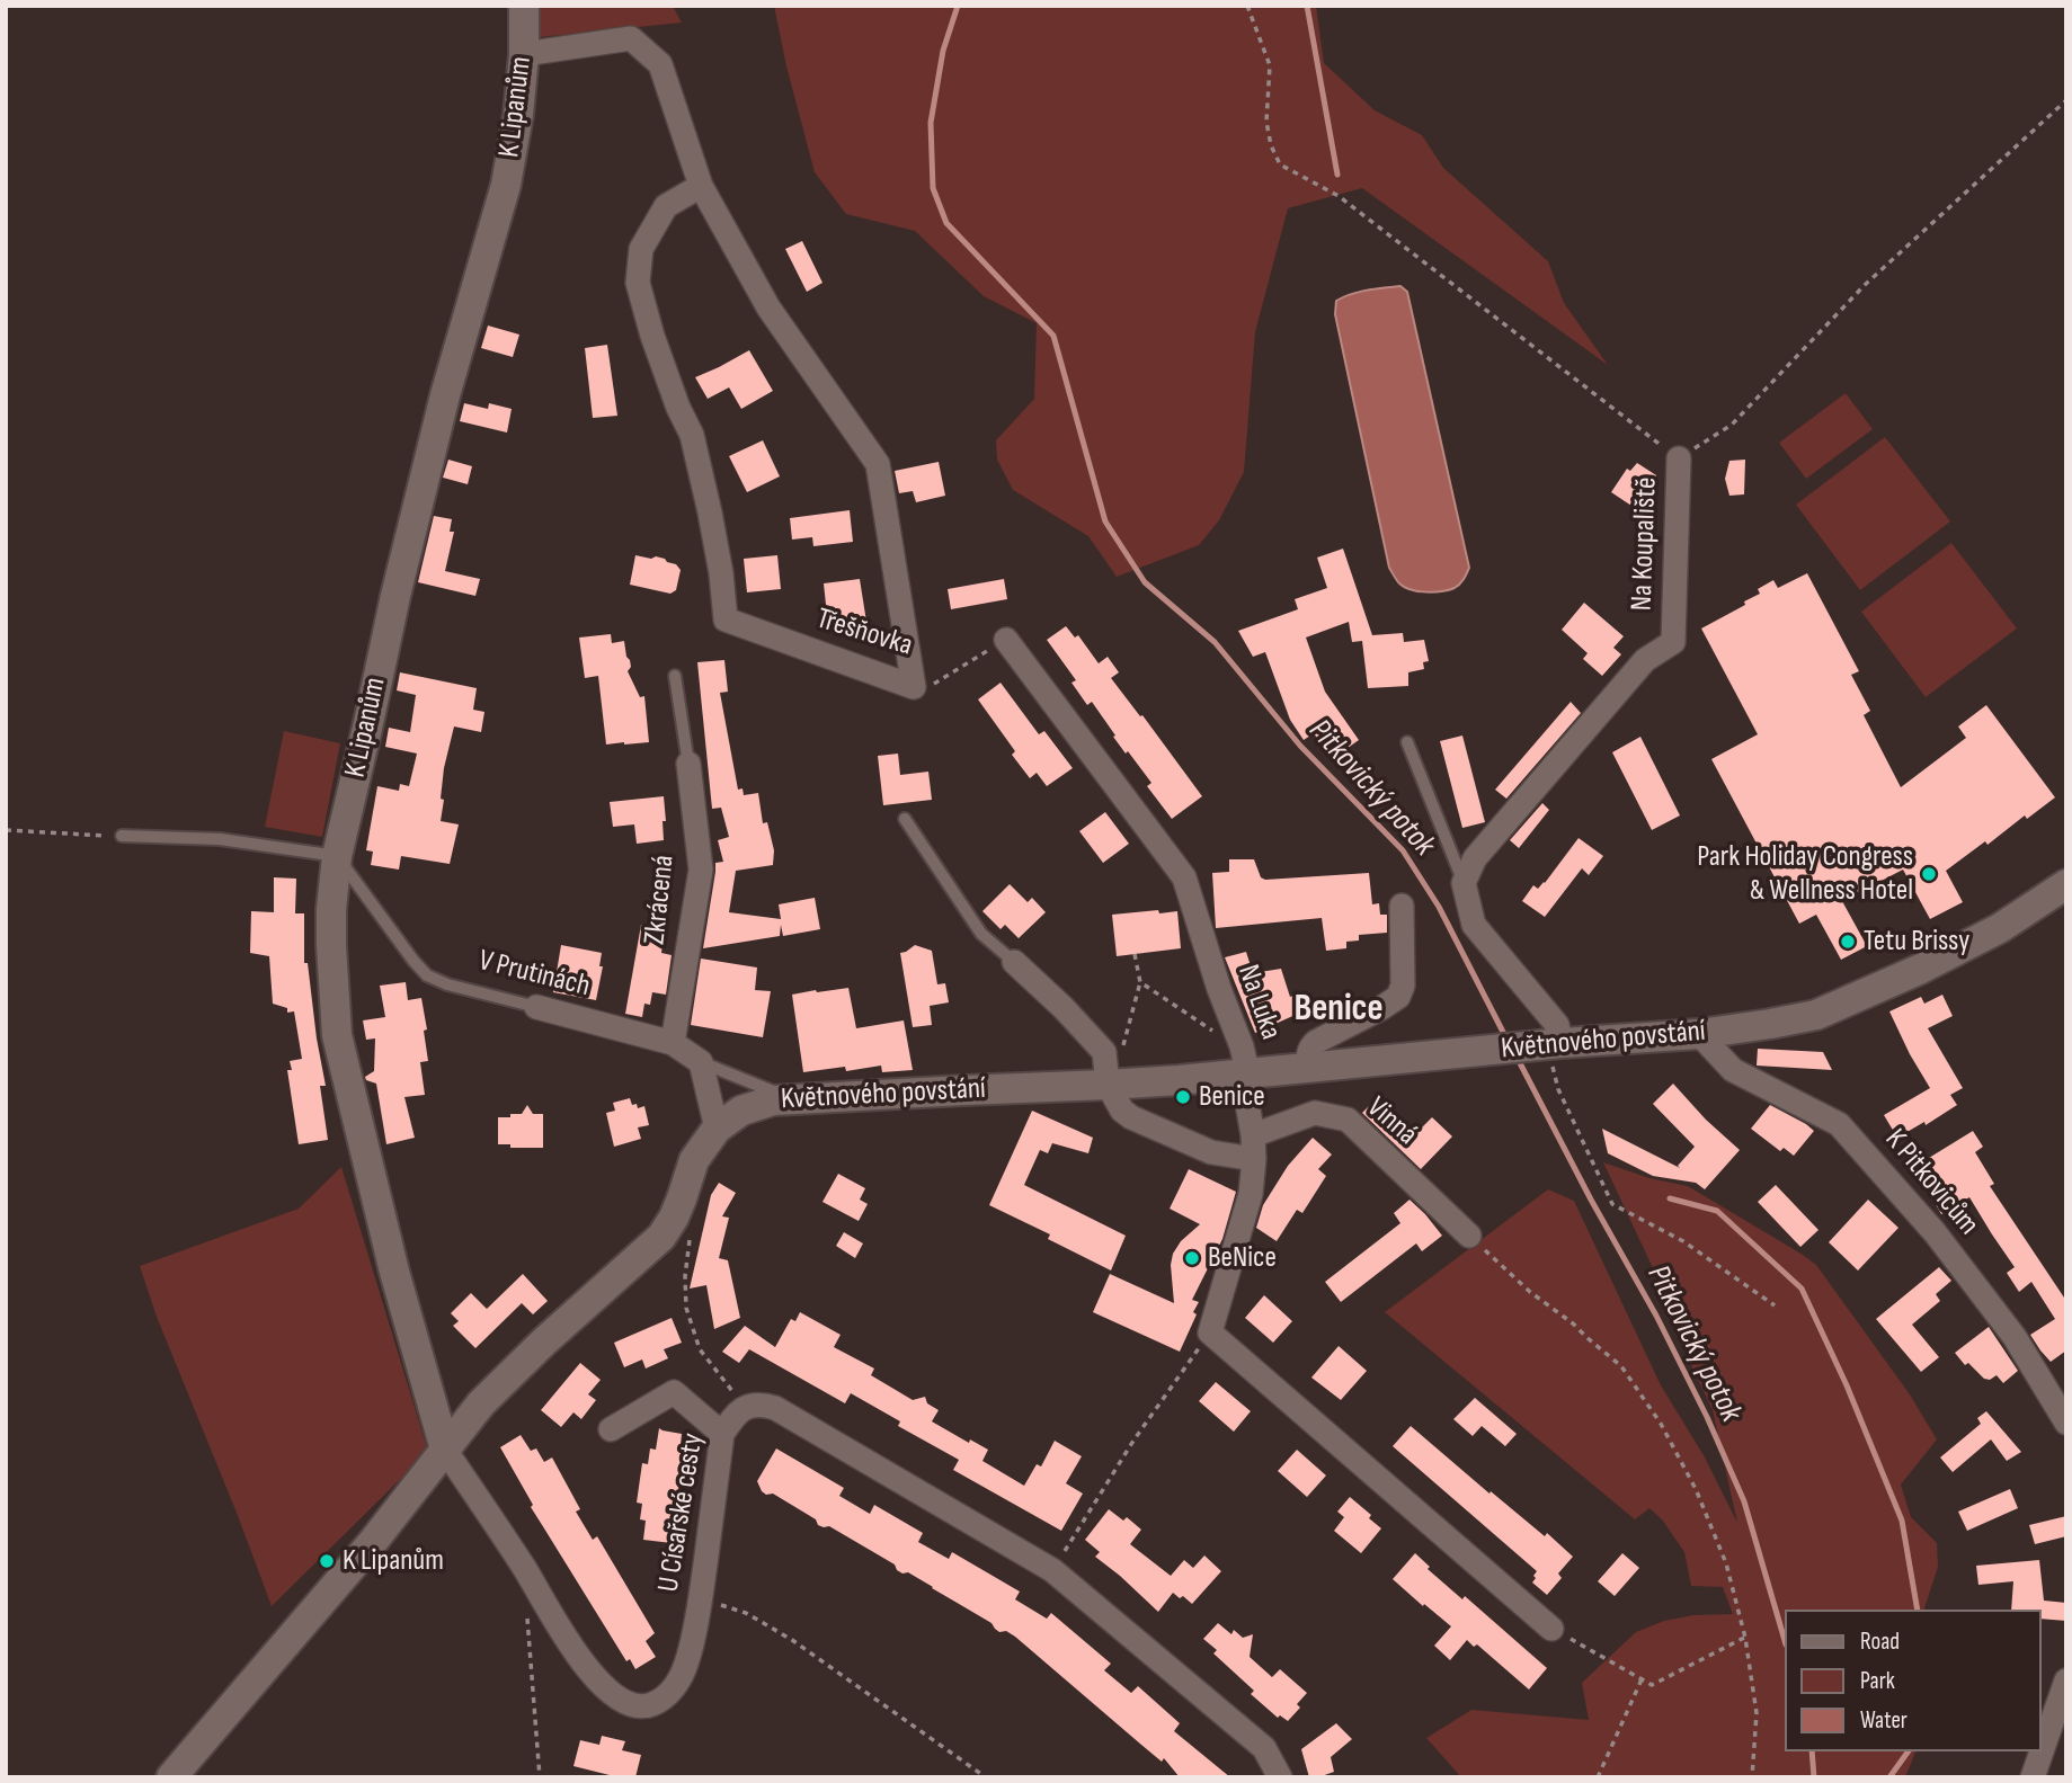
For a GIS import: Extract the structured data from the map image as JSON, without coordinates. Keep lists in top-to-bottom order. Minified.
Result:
{"streets":{"street":["K Lipanům","Na Koupaliště","Třešňovka","Zkrácená","V Prutinách","Na Luka","Květnového povstání","Vinná","K Pitkovicům","U Císařské cesty"]},"crossings":[["K Lipanům","Třešňovka"],["K Lipanům","V Prutinách"],["K Lipanům","Květnového povstání"],["K Lipanům","U Císařské cesty"],["Zkrácená","V Prutinách"],["Na Luka","Květnového povstání"],["Na Luka","Vinná"],["Květnového povstání","K Pitkovicům"],["Květnového povstání","U Císařské cesty"]],"districts":["Benice"],"water":["Pitkovický potok"],"places":["Park Holiday Congress & Wellness Hotel","Tetu Brissy","Benice","BeNice","K Lipanům"],"legend":["Road","Park","Water"]}
